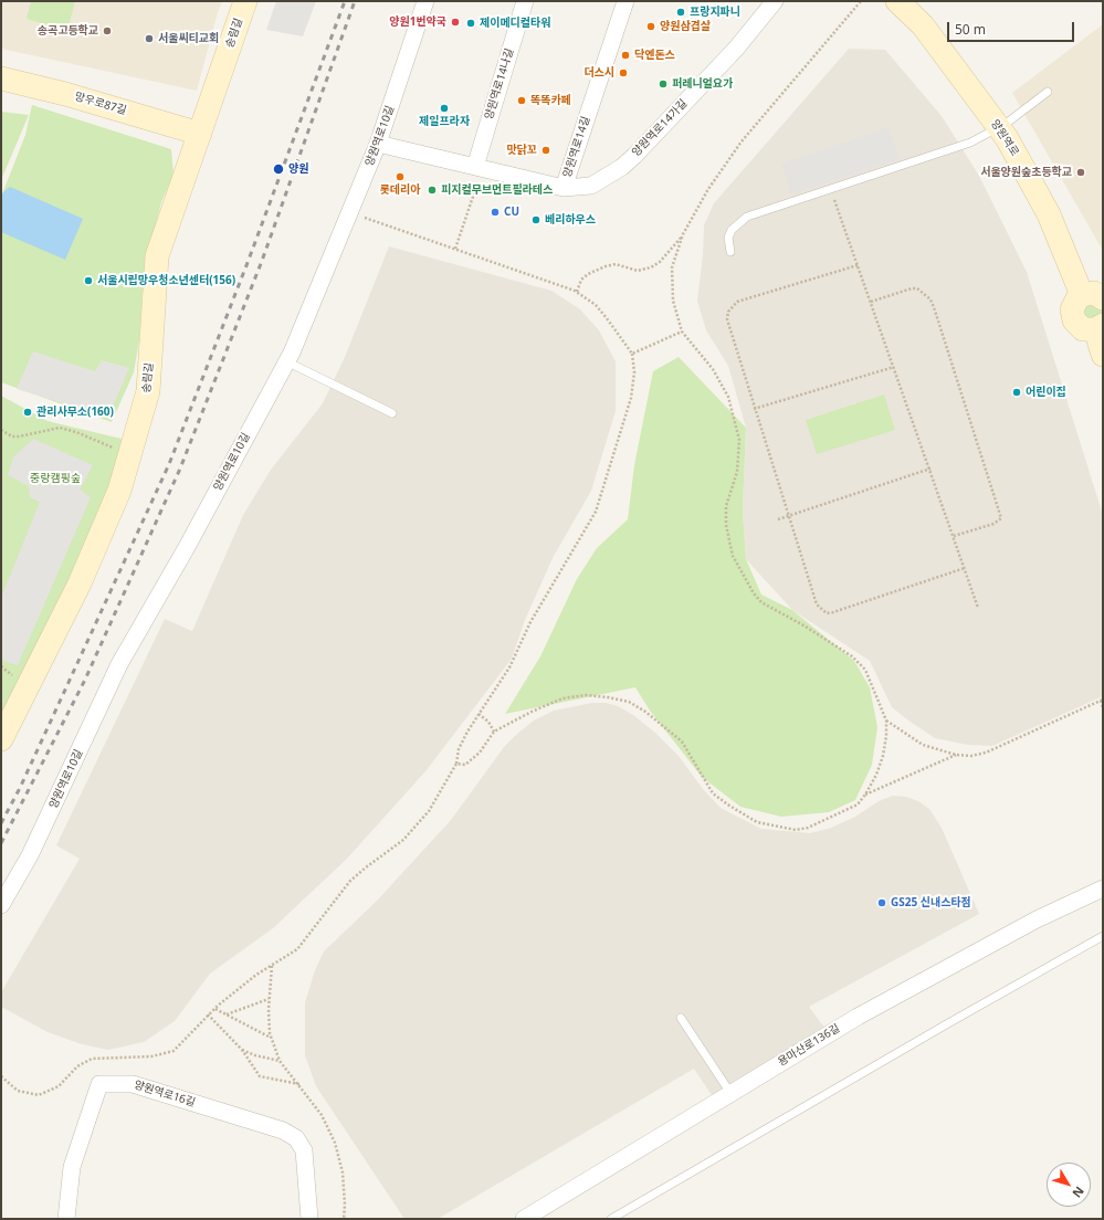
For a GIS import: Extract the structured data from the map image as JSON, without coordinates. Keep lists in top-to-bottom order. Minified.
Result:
{"streets":{"street":["송림길","양원역로14나길","망우로87길","양원역로14가길","양원역로10길","양원역로","양원역로14길","용마산로136길","양원역로16길"]},"crossings":[["송림길","망우로87길"],["양원역로14나길","양원역로14길"],["양원역로14가길","양원역로14길"],["양원역로10길","양원역로14길"]],"parks":["중랑캠핑숲"],"places":["프랑지파니","양원1번약국","제이메디컬타워","양원삼겹살","송곡고등학교","서울씨티교회","닥엔돈스","더스시","퍼레니얼요가","똑똑카페","제일프라자","맛닭꼬","양원","서울양원숲초등학교","롯데리아","피지컬무브먼트필라테스","CU","베리하우스","서울시립망우청소년센터(156)","어린이집","관리사무소(160)","GS25 신내스타점"],"scale_bar":"50 m","north":"bottom right"}
